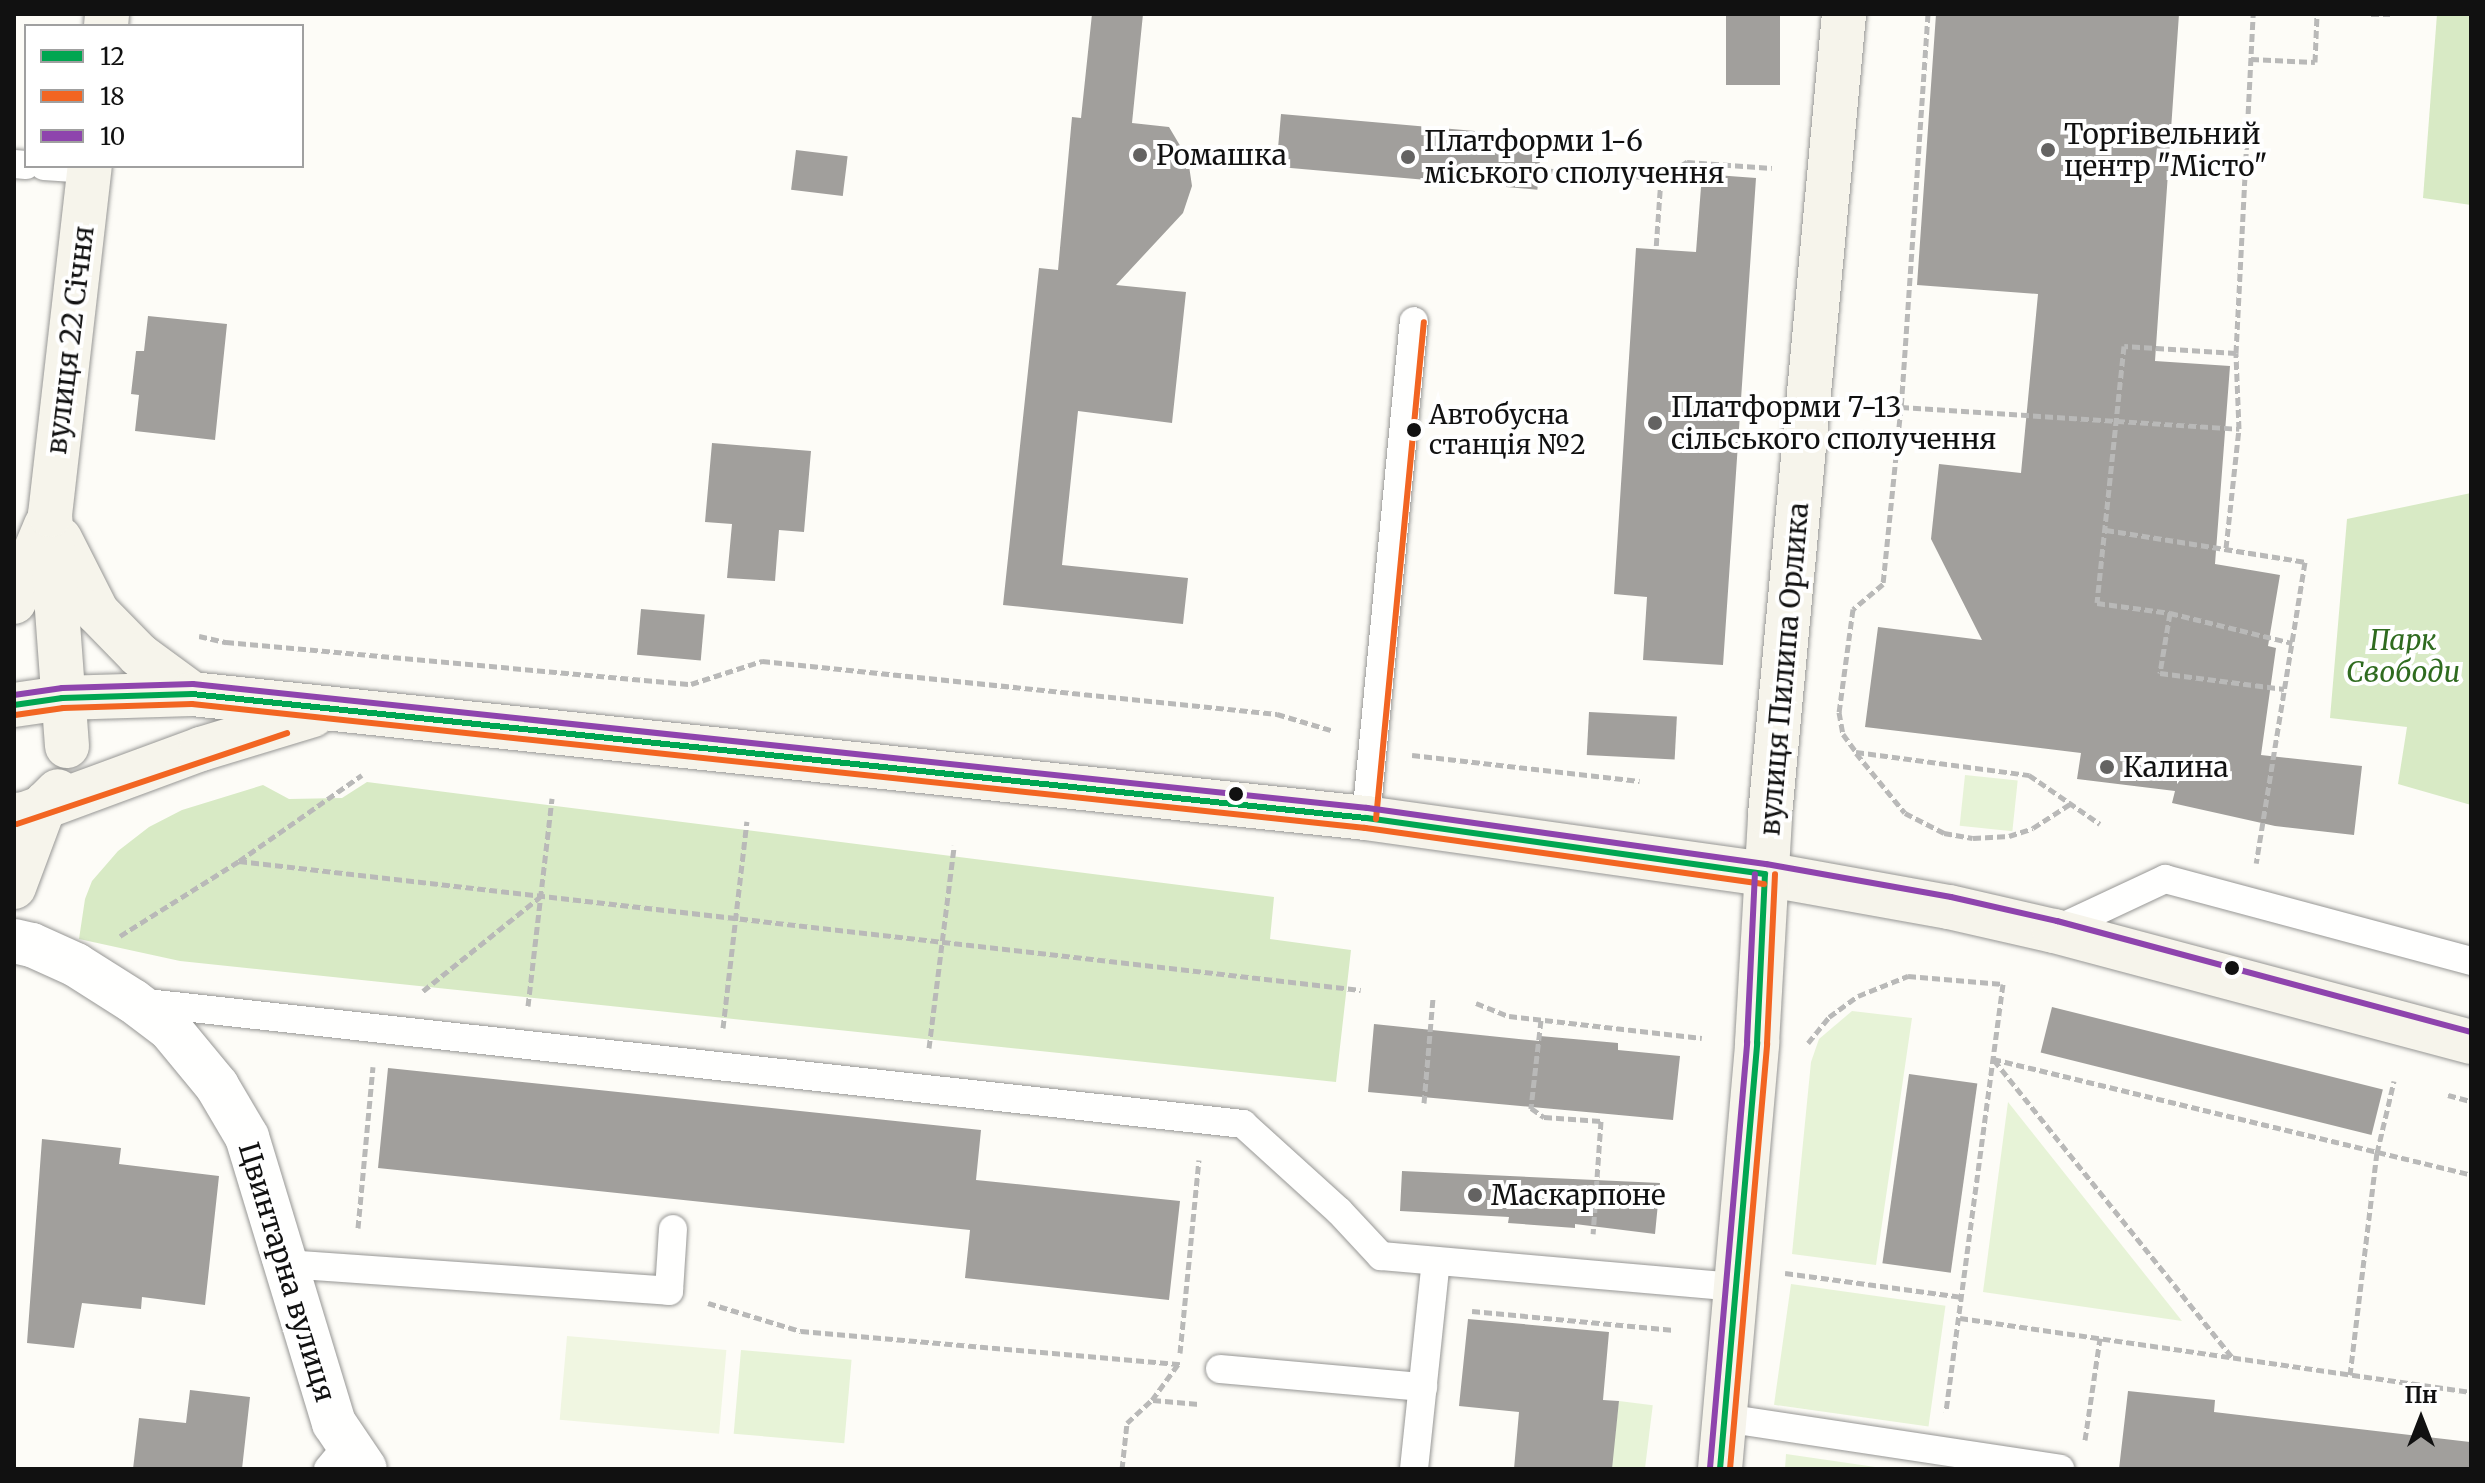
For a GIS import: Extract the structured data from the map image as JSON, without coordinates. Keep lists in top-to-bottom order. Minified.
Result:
{"streets":{"main road":["вулиця 22 Січня","вулиця Пилипа Орлика"],"street":["Цвинтарна вулиця"]},"parks":["Парк Свободи"],"places":["Торгівельний центр \"Місто\"","Ромашка","Платформи 1-6 міського сполучення","Платформи 7-13 сільського сполучення","Автобусна станція №2","Калина","Маскарпоне"],"lines":["transit line 18","transit line 10","transit line 12"],"legend":["12","18","10"],"north":"top"}
